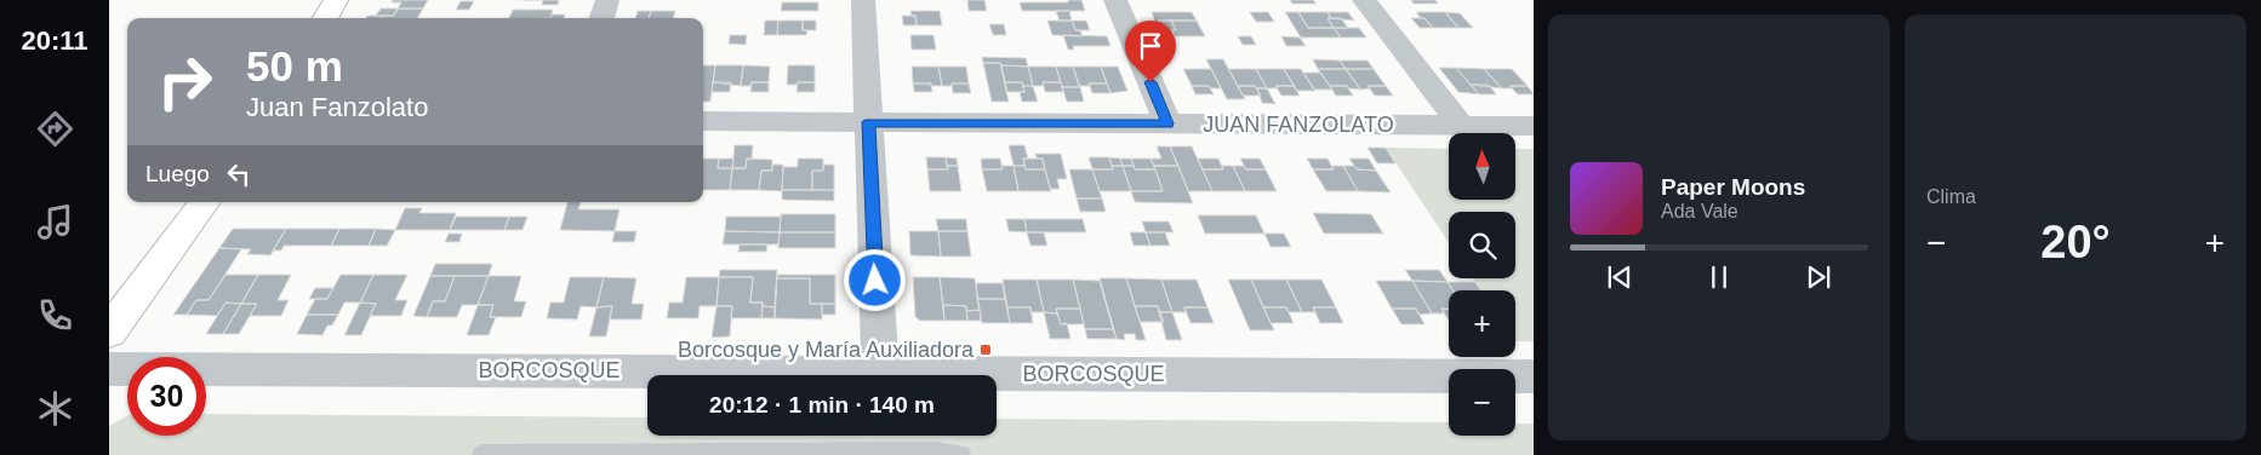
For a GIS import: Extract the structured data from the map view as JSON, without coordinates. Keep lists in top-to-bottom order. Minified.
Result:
{"streets":{"street":["JUAN FANZOLATO","BORCOSQUE"]},"places":{"transit":["Borcosque y María Auxiliadora"]},"north":"top","page":{"tabs":"20:11","tile":"Clima","turn":["50 m","Juan Fanzolato"],"map_buttons":["+","−"],"then":"Luego","song":["Paper Moons","Ada Vale"],"heat":["−","20°","+"],"limit":"30","trip":"20:12 · 1 min · 140 m"}}
